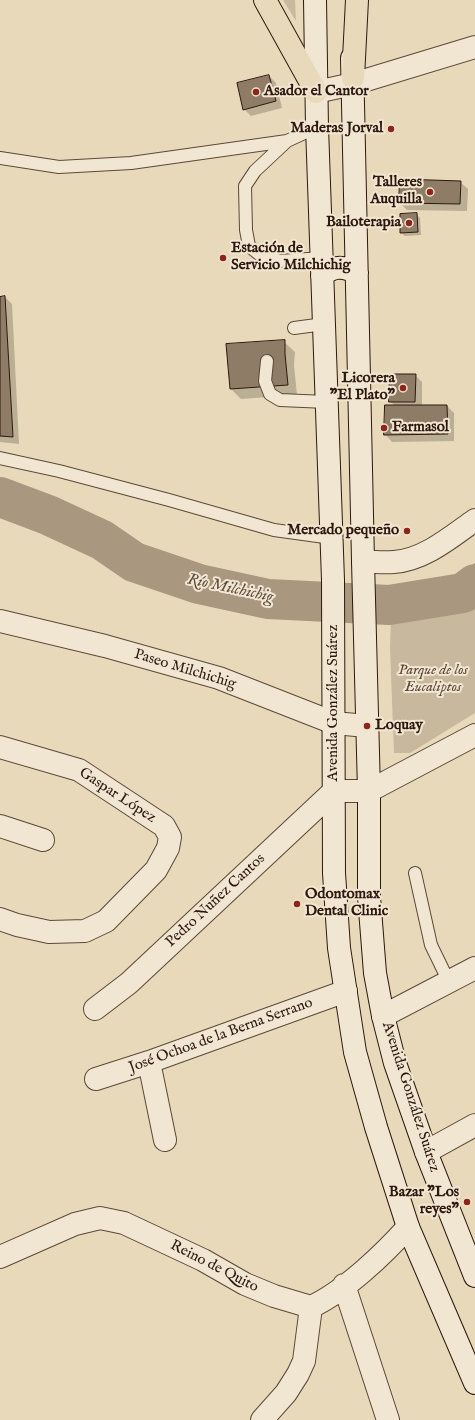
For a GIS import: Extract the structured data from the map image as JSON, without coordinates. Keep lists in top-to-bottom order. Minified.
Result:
{"streets":{"street":["Paseo Milchichig","Avenida González Suárez","Gaspar López","Pedro Nuñez Cantos","José Ochoa de la Berna Serrano","Reino de Quito"]},"crossings":[["Paseo Milchichig","Avenida González Suárez"],["Avenida González Suárez","Pedro Nuñez Cantos"],["Avenida González Suárez","José Ochoa de la Berna Serrano"]],"water":["Río Milchichig"],"parks":["Parque de los Eucaliptos"],"places":["Asador el Cantor","Maderas Jorval","Talleres Auquilla","Bailoterapia","Estación de Servicio Milchichig","Licorera \"El Plato\"","Farmasol","Mercado pequeño","Loquay","Odontomax Dental Clinic","Bazar \"Los reyes\""]}
